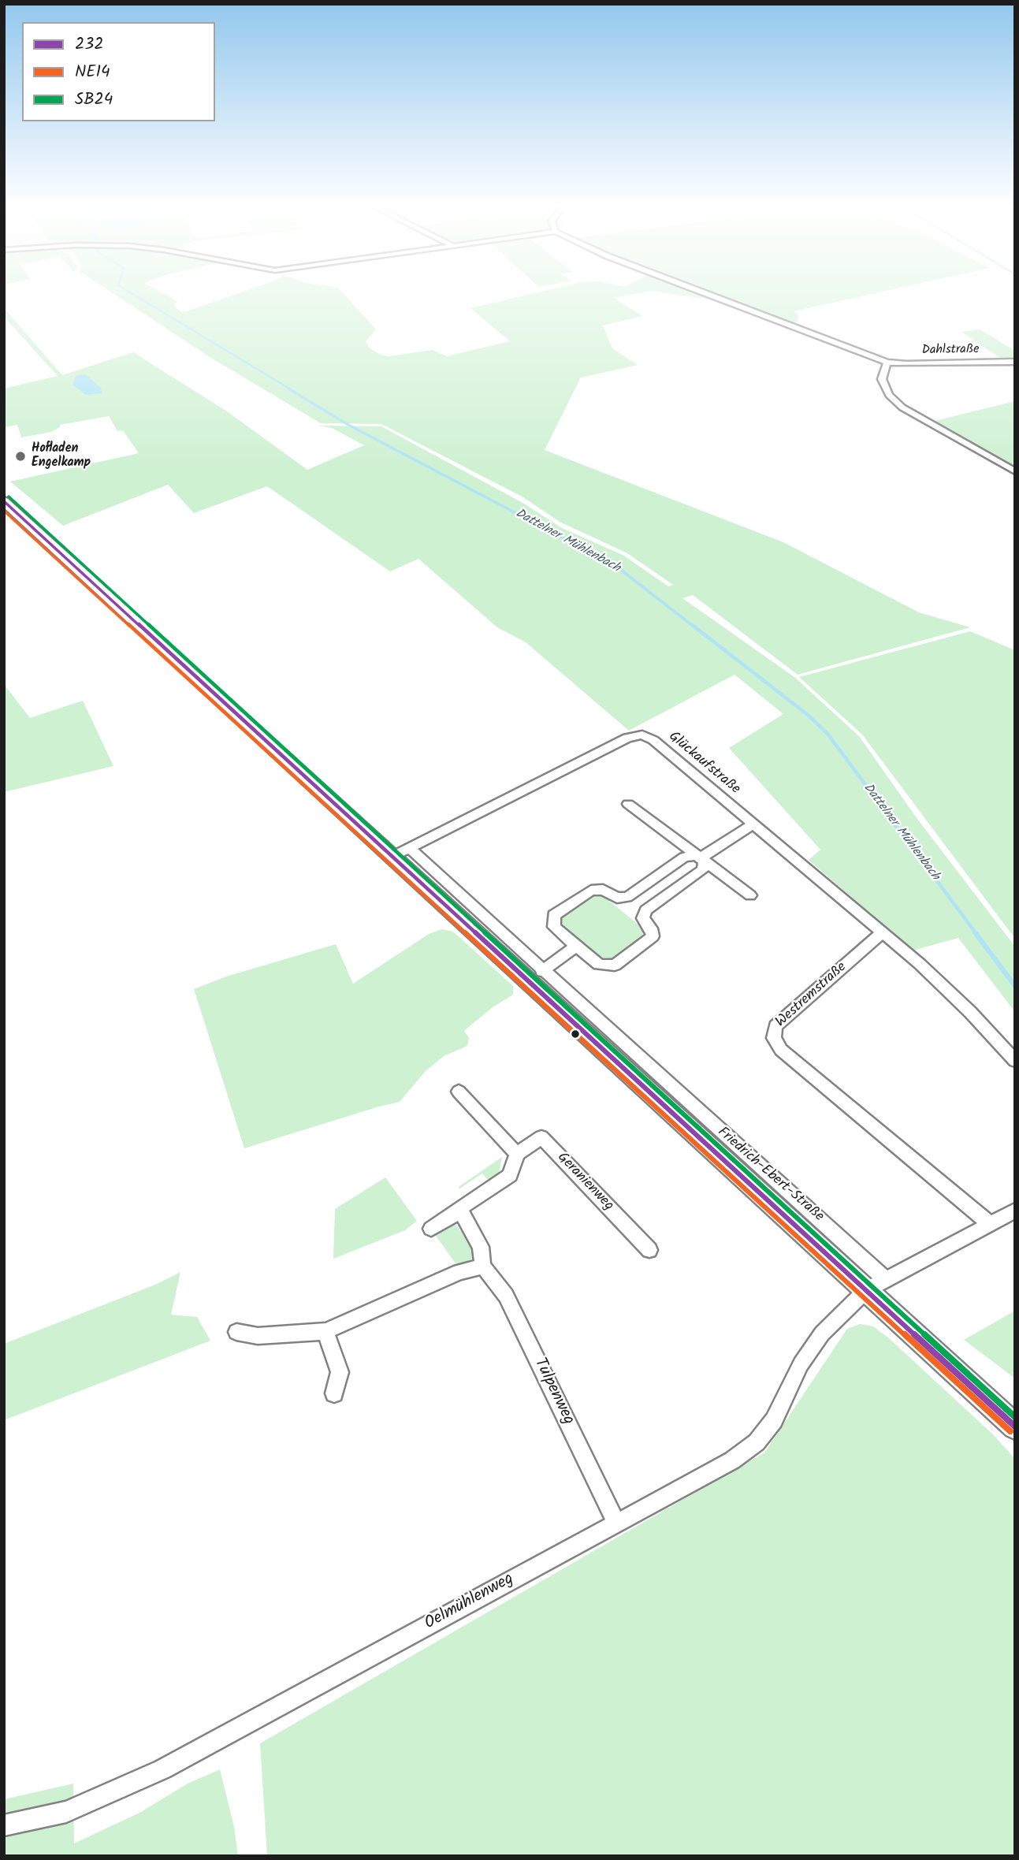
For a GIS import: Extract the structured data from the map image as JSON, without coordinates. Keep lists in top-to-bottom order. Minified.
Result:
{"streets":{"main road":["Friedrich-Ebert-Straße"],"street":["Dahlstraße","Glückaufstraße","Westremstraße","Geranienweg","Tulpenweg","Oelmühlenweg"]},"crossings":[["Glückaufstraße","Westremstraße"],["Glückaufstraße","Friedrich-Ebert-Straße"],["Friedrich-Ebert-Straße","Oelmühlenweg"],["Tulpenweg","Oelmühlenweg"]],"water":["Dattelner Mühlenbach"],"places":["Hofladen Engelkamp"],"lines":["transit line SB24","transit line 232","transit line NE14"],"legend":["232","NE14","SB24"]}
